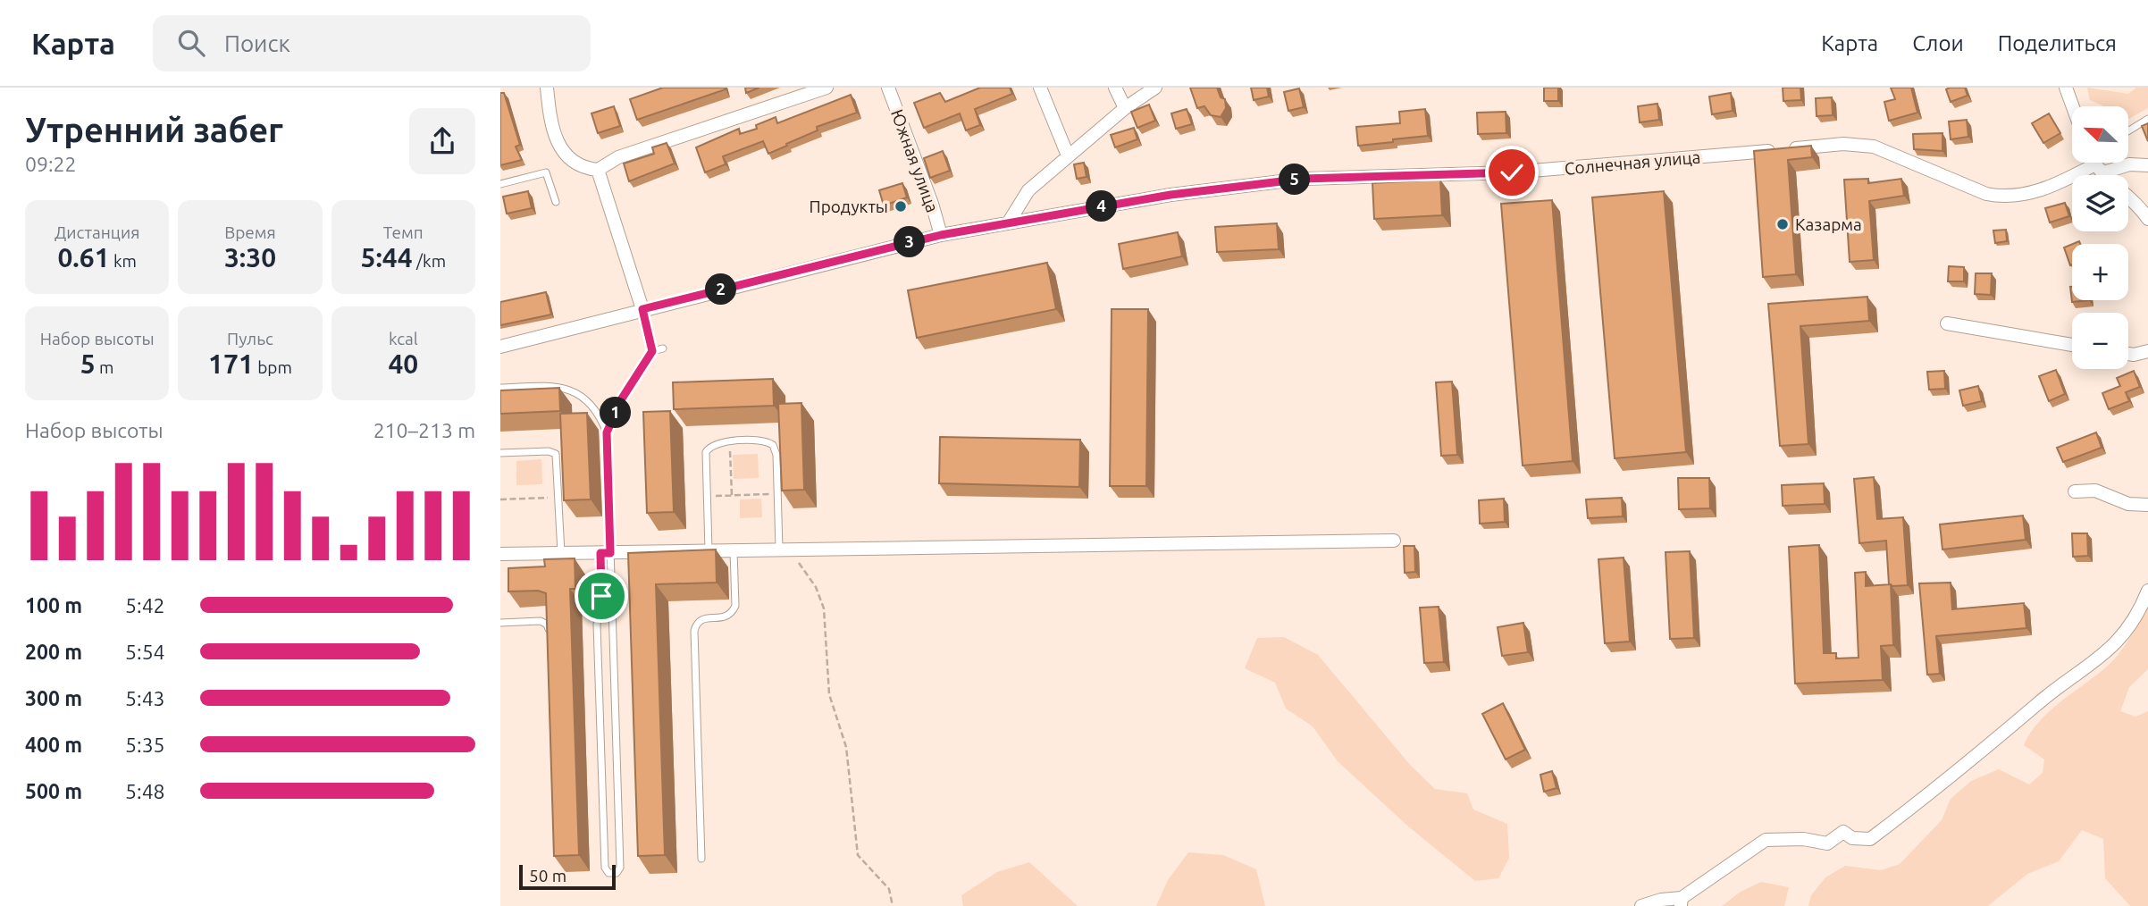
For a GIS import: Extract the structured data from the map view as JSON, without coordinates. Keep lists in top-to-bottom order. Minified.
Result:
{"streets":{"street":["Южная улица","Солнечная улица"]},"crossings":[["Южная улица","Солнечная улица"]],"places":["Продукты","Казарма"],"scale_bar":"50 m","north":"top left","page":{"header":"Карта","search":"Поиск","nav":["Карта","Слои","Поделиться"],"heading":["Утренний забег","09:22"],"map_buttons":["+","−"],"pins":["5","4","3","2","1"],"stats":[["Дистанция","0.61 km"],["Время","3:30"],["Темп","5:44 /km"],["Набор высоты","5 m"],["Пульс","171 bpm"],["kcal","40"]],"chart":["Набор высоты","210–213 m"],"list":[{"name":"100 m","note":"5:42"},{"name":"200 m","note":"5:54"},{"name":"300 m","note":"5:43"},{"name":"400 m","note":"5:35"},{"name":"500 m","note":"5:48"}],"scale":"50 m"}}
